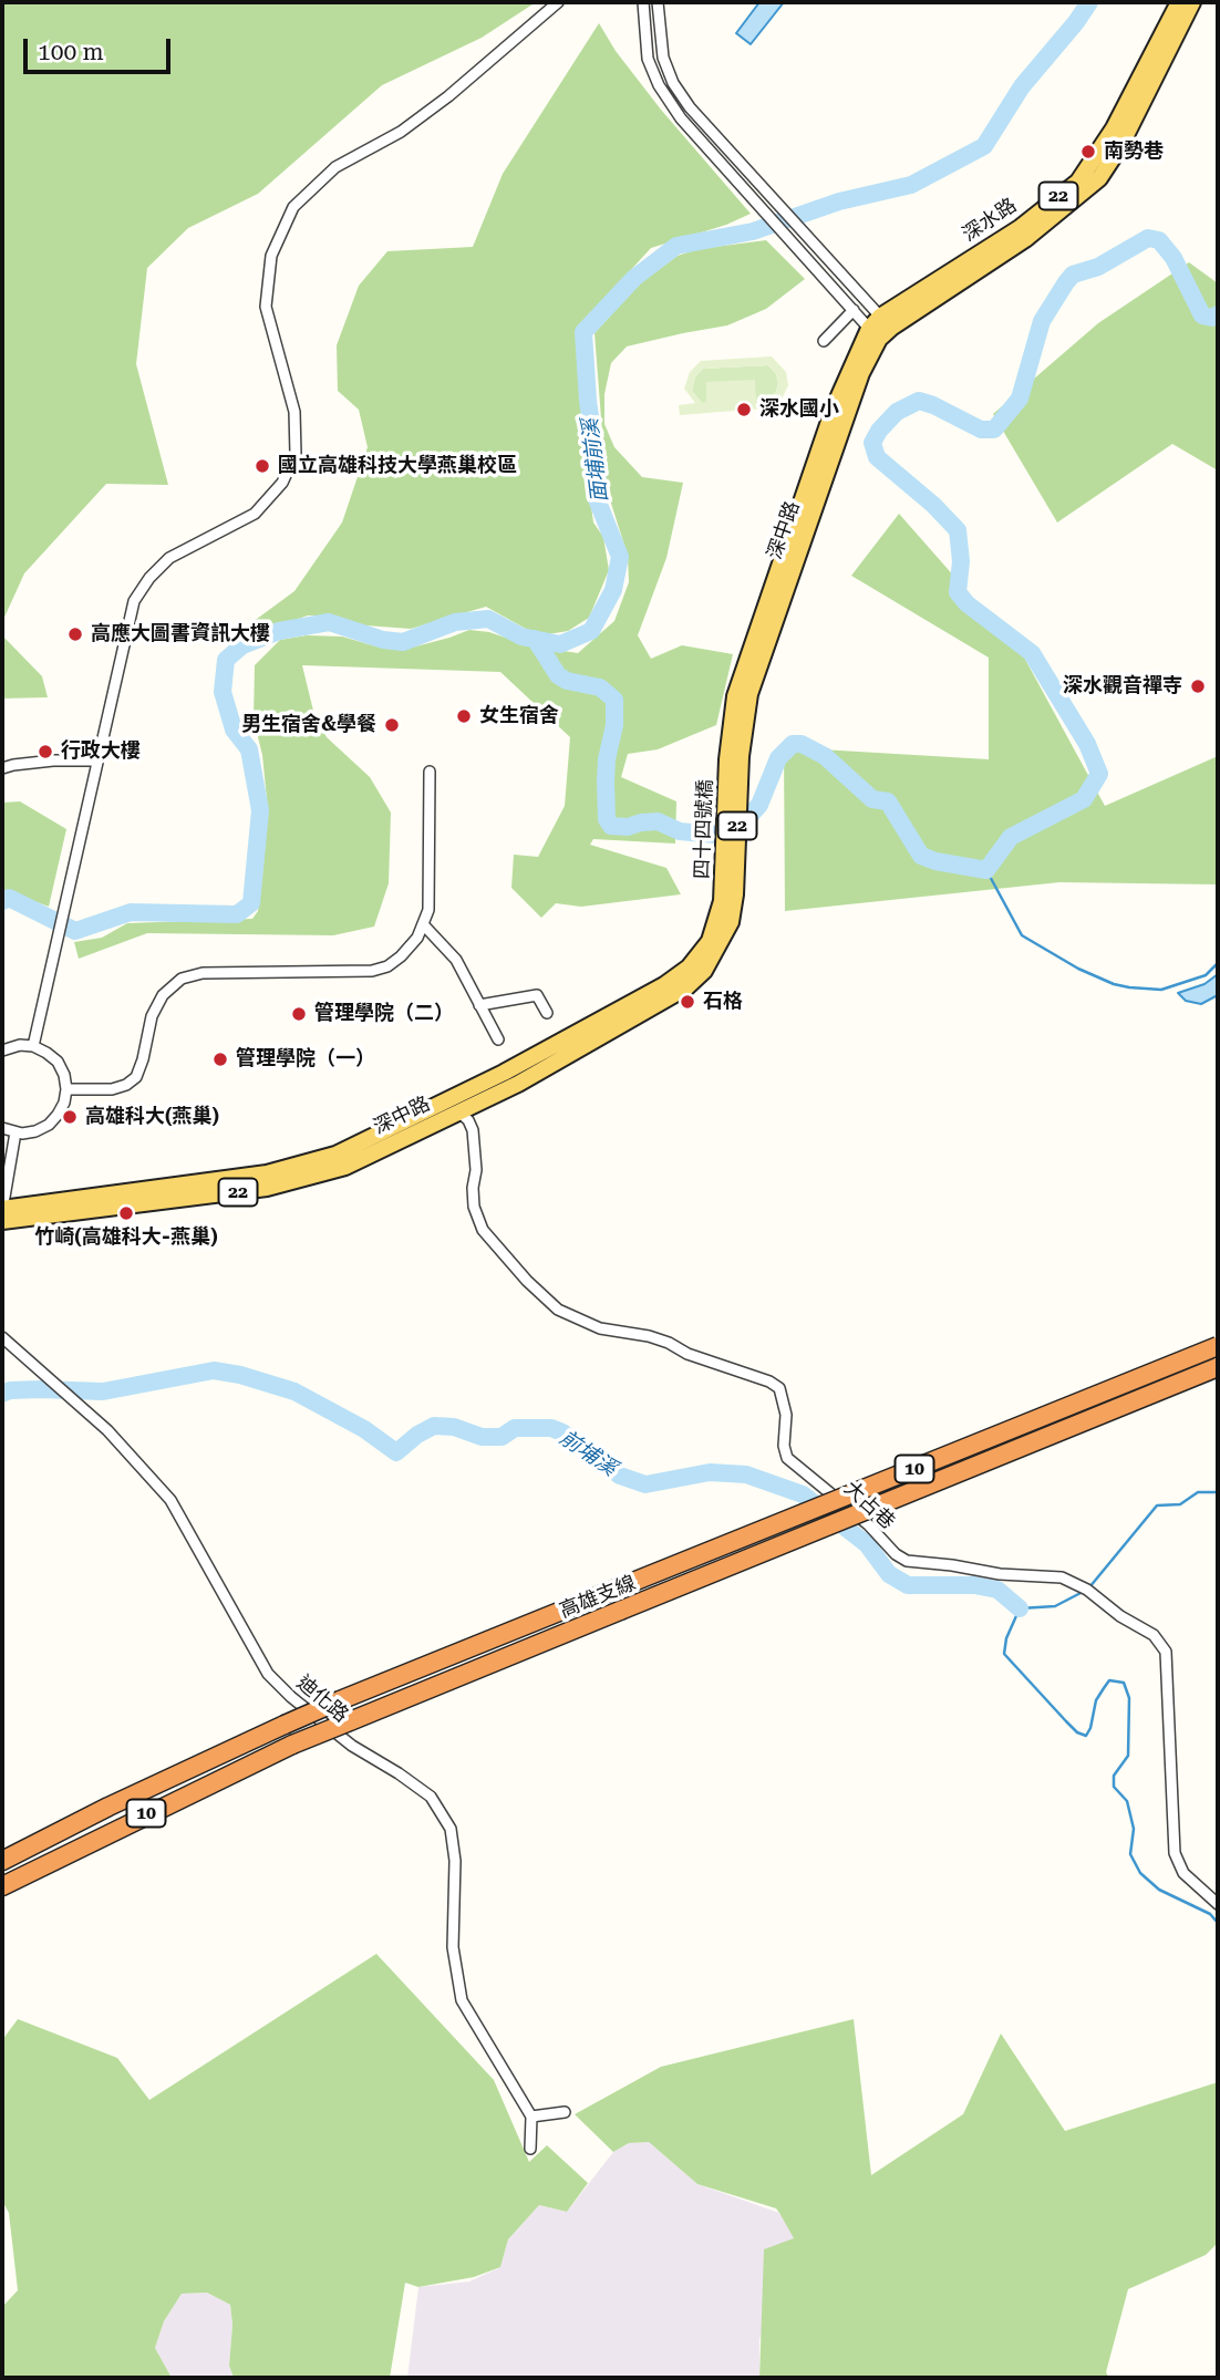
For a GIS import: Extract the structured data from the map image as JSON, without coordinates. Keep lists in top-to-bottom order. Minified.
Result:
{"streets":{"highway":["10","高雄支線"],"main road":["22","深水路","深中路","四十四號橋"],"street":["大占巷","迪化路"]},"crossings":[["深水路","深中路"],["深中路","四十四號橋"],["深中路","大占巷"]],"water":["面埔前溪","前埔溪"],"places":["南勢巷","深水國小","國立高雄科技大學燕巢校區","高應大圖書資訊大樓","深水觀音禪寺","女生宿舍","男生宿舍&學餐","行政大樓","石格","管理學院（二）","管理學院（一）","高雄科大(燕巢)","竹崎(高雄科大-燕巢)"],"scale_bar":"100 m"}
